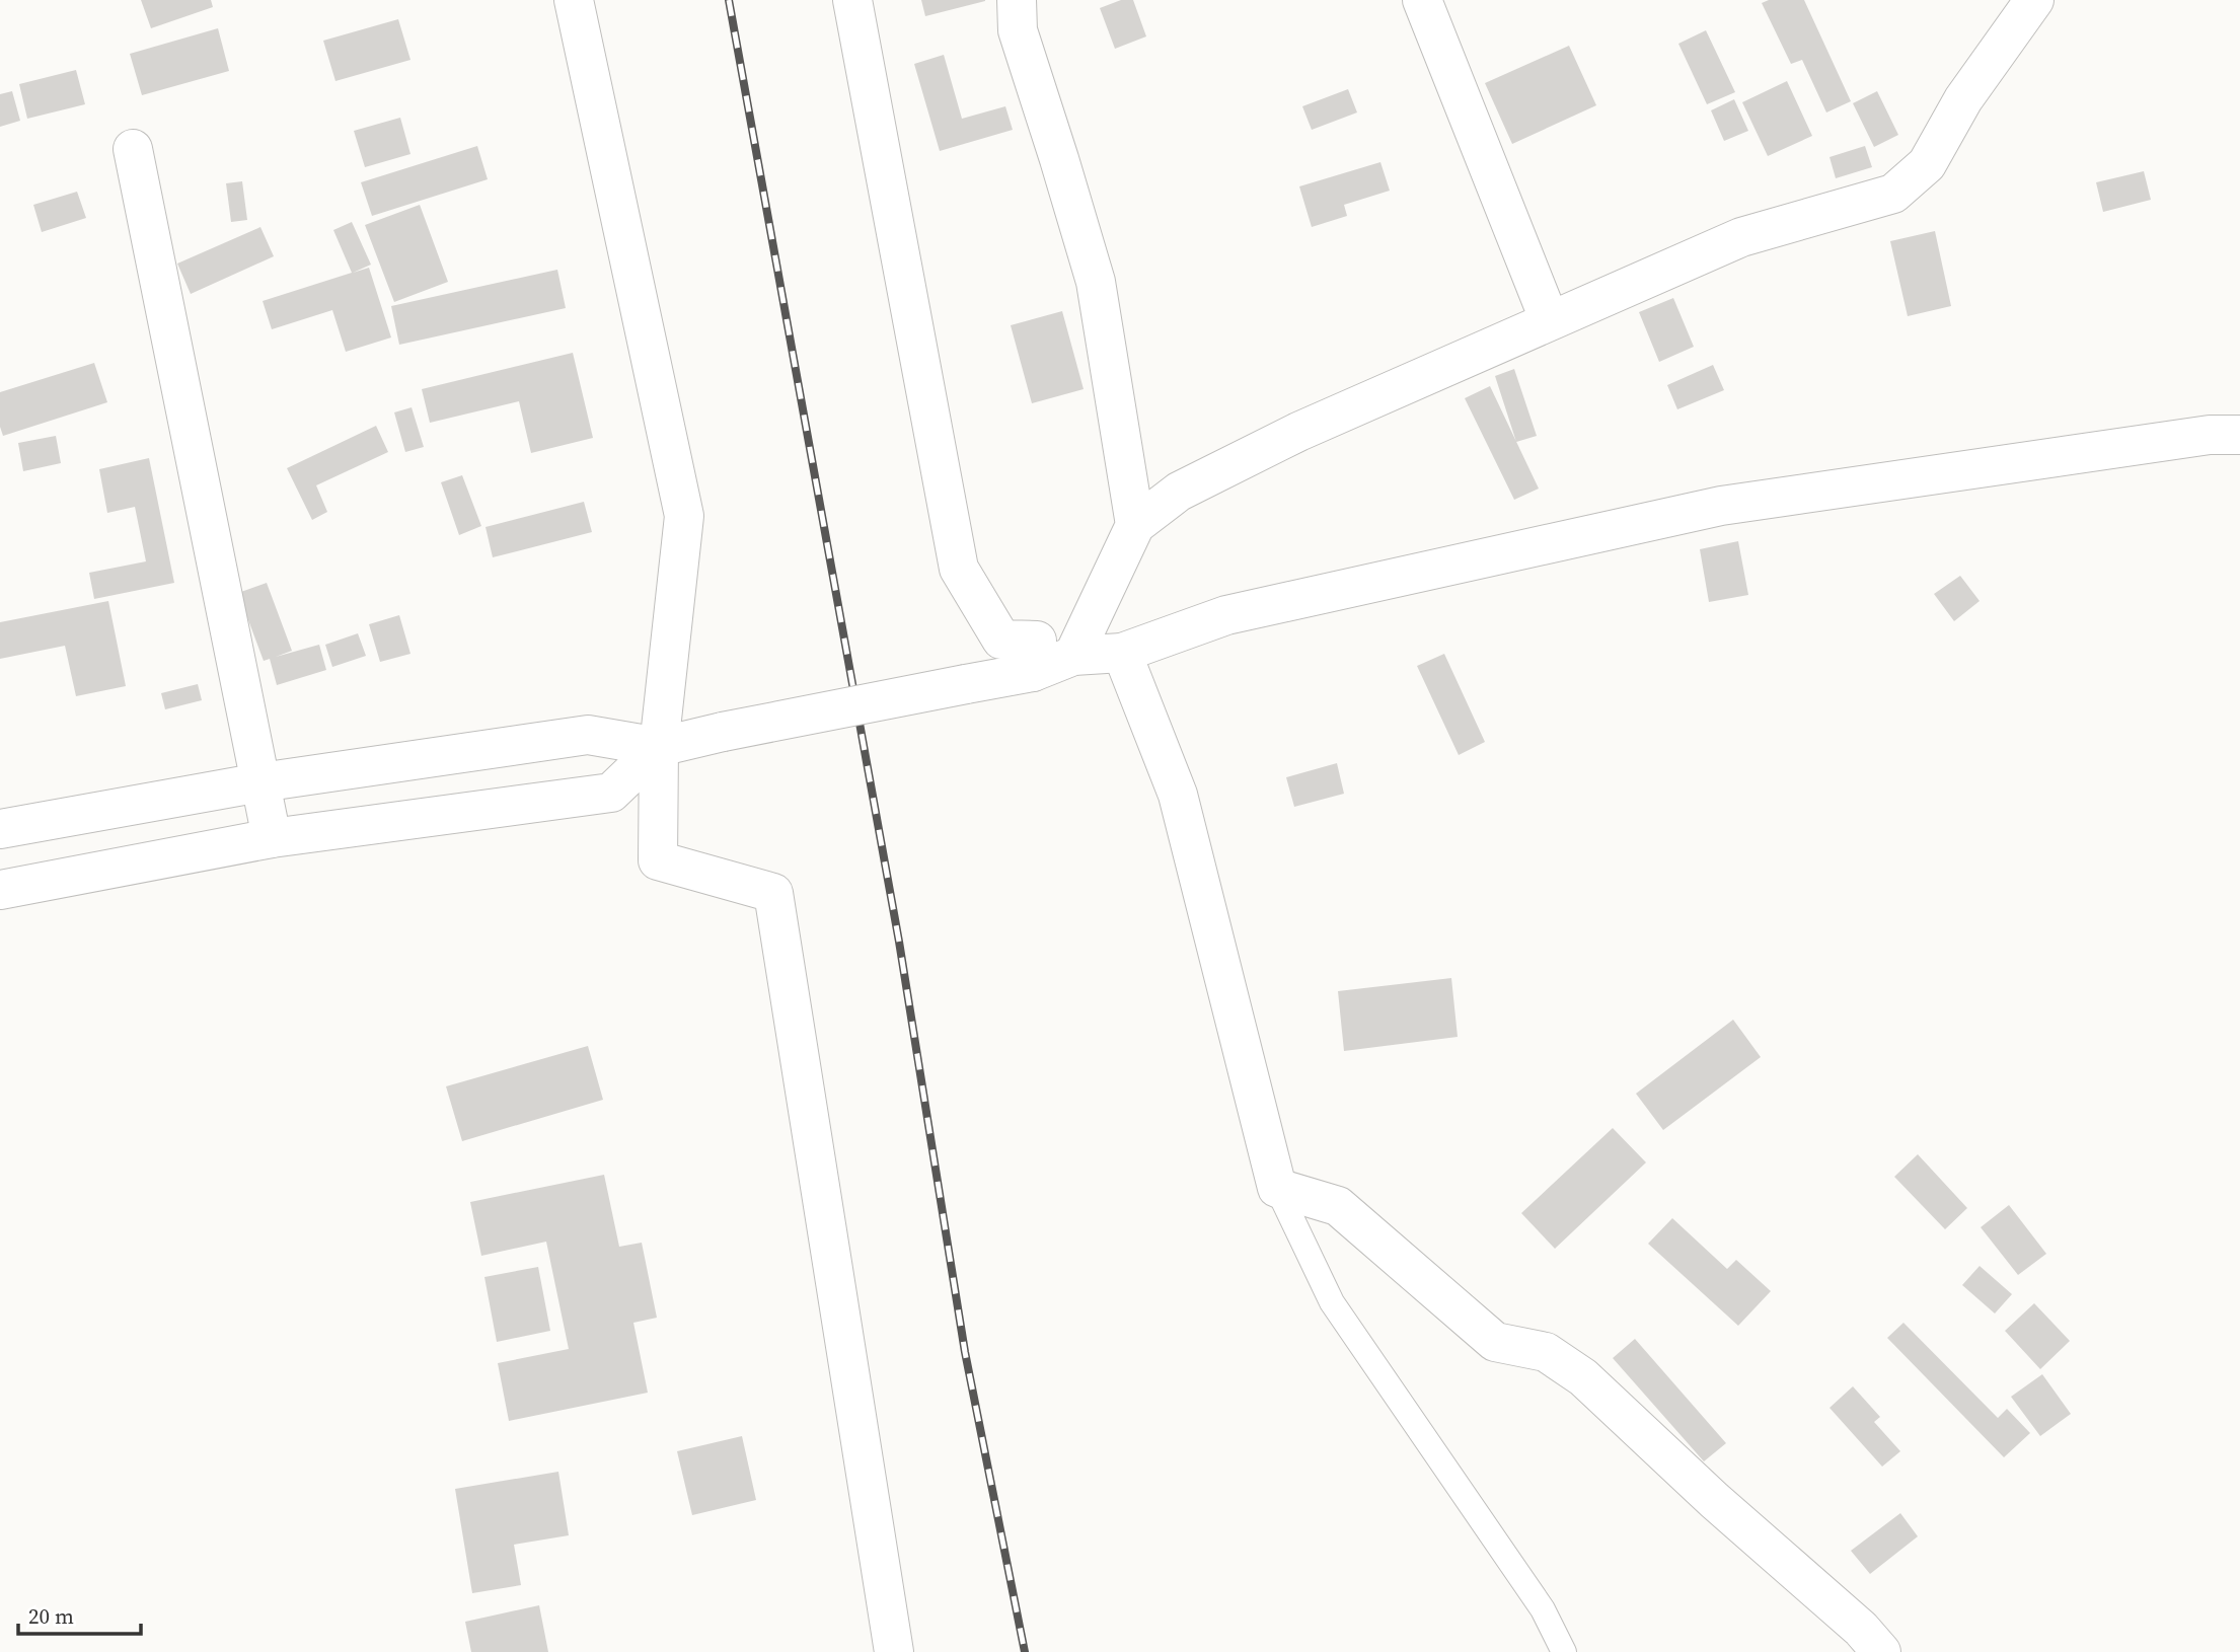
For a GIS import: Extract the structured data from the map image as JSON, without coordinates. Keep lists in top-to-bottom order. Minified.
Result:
{"scale_bar":"20 m"}
